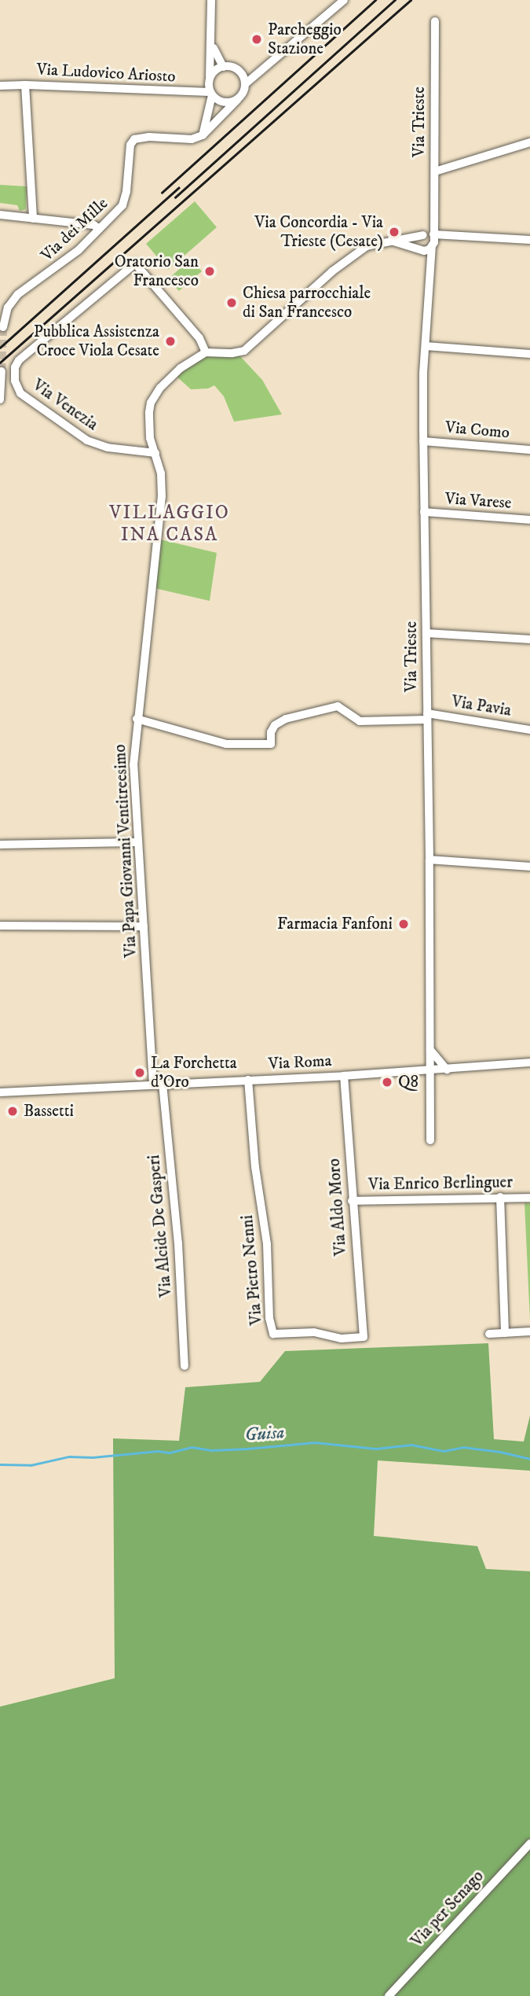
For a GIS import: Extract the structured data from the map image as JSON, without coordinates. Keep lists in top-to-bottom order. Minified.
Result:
{"streets":{"street":["Via Ludovico Ariosto","Via Trieste","Via dei Mille","Via Venezia","Via Como","Via Varese","Via Pavia","Via Papa Giovanni Ventitreesimo","Via Roma","Via Enrico Berlinguer","Via Aldo Moro","Via Alcide De Gasperi","Via Pietro Nenni","Via per Senago"]},"crossings":[["Via Trieste","Via Como"],["Via Trieste","Via Varese"],["Via Trieste","Via Pavia"],["Via Trieste","Via Roma"],["Via Venezia","Via Papa Giovanni Ventitreesimo"],["Via Pavia","Via Papa Giovanni Ventitreesimo"],["Via Papa Giovanni Ventitreesimo","Via Roma"],["Via Roma","Via Aldo Moro"],["Via Roma","Via Alcide De Gasperi"],["Via Roma","Via Pietro Nenni"],["Via Enrico Berlinguer","Via Aldo Moro"],["Via Aldo Moro","Via Pietro Nenni"]],"districts":["VILLAGGIO INA CASA"],"water":["Guisa"],"places":["Parcheggio Stazione","Via Concordia - Via Trieste (Cesate)","Oratorio San Francesco","Chiesa parrocchiale di San Francesco","Pubblica Assistenza Croce Viola Cesate","Farmacia Fanfoni","La Forchetta d'Oro","Q8","Bassetti"]}
